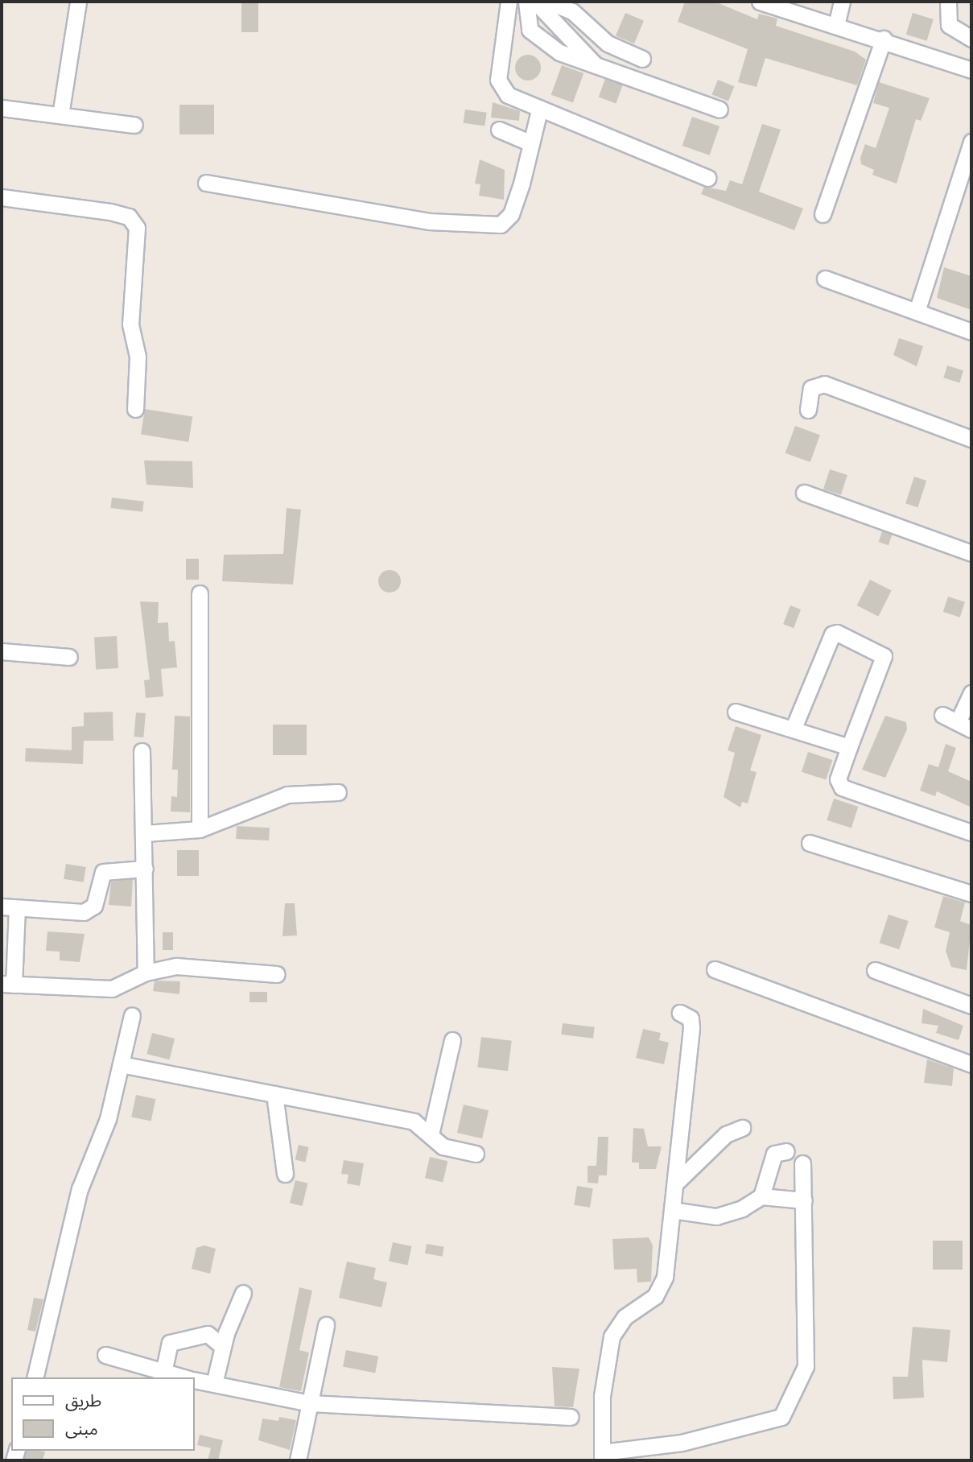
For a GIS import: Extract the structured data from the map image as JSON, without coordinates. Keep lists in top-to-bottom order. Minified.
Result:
{"legend":["طريق","مبنى"]}
